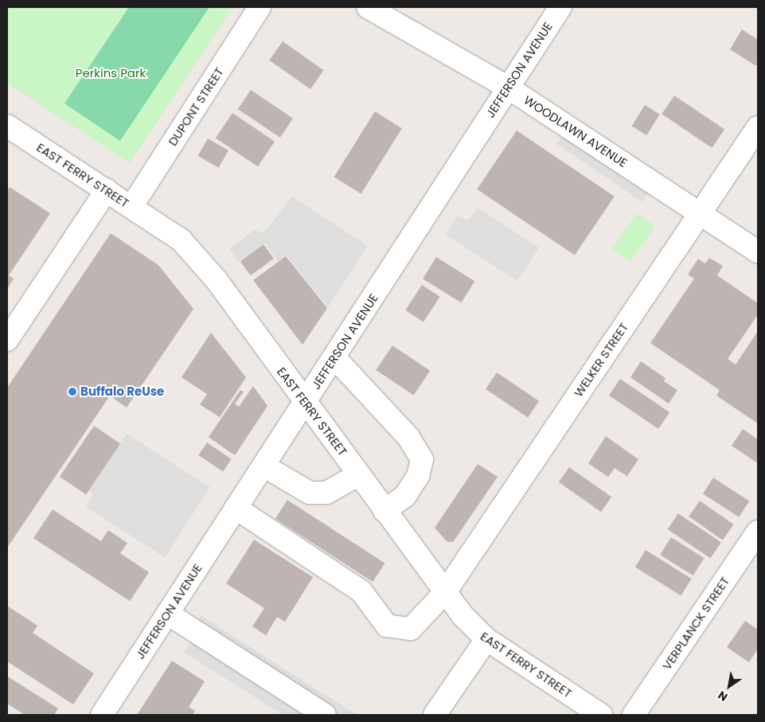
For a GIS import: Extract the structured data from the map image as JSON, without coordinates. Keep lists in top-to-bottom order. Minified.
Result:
{"streets":{"street":["JEFFERSON AVENUE","DUPONT STREET","WOODLAWN AVENUE","EAST FERRY STREET","WELKER STREET","VERPLANCK STREET"]},"crossings":[["JEFFERSON AVENUE","WOODLAWN AVENUE"],["JEFFERSON AVENUE","EAST FERRY STREET"],["JEFFERSON AVENUE","WELKER STREET"],["DUPONT STREET","EAST FERRY STREET"],["WOODLAWN AVENUE","WELKER STREET"],["EAST FERRY STREET","WELKER STREET"]],"parks":["Perkins Park"],"places":["Buffalo ReUse"],"north":"bottom left"}
